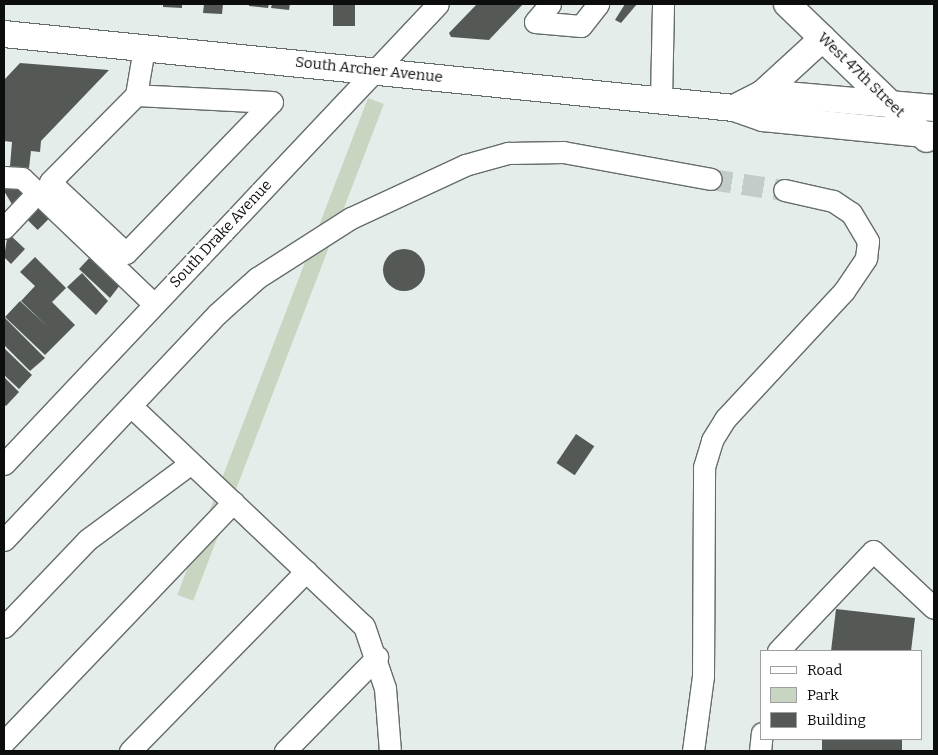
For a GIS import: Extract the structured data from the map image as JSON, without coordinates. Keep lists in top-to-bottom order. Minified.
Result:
{"streets":{"main road":["South Archer Avenue","West 47th Street"],"street":["South Drake Avenue"]},"crossings":[["South Archer Avenue","West 47th Street"],["South Archer Avenue","South Drake Avenue"]],"legend":["Road","Park","Building"]}
